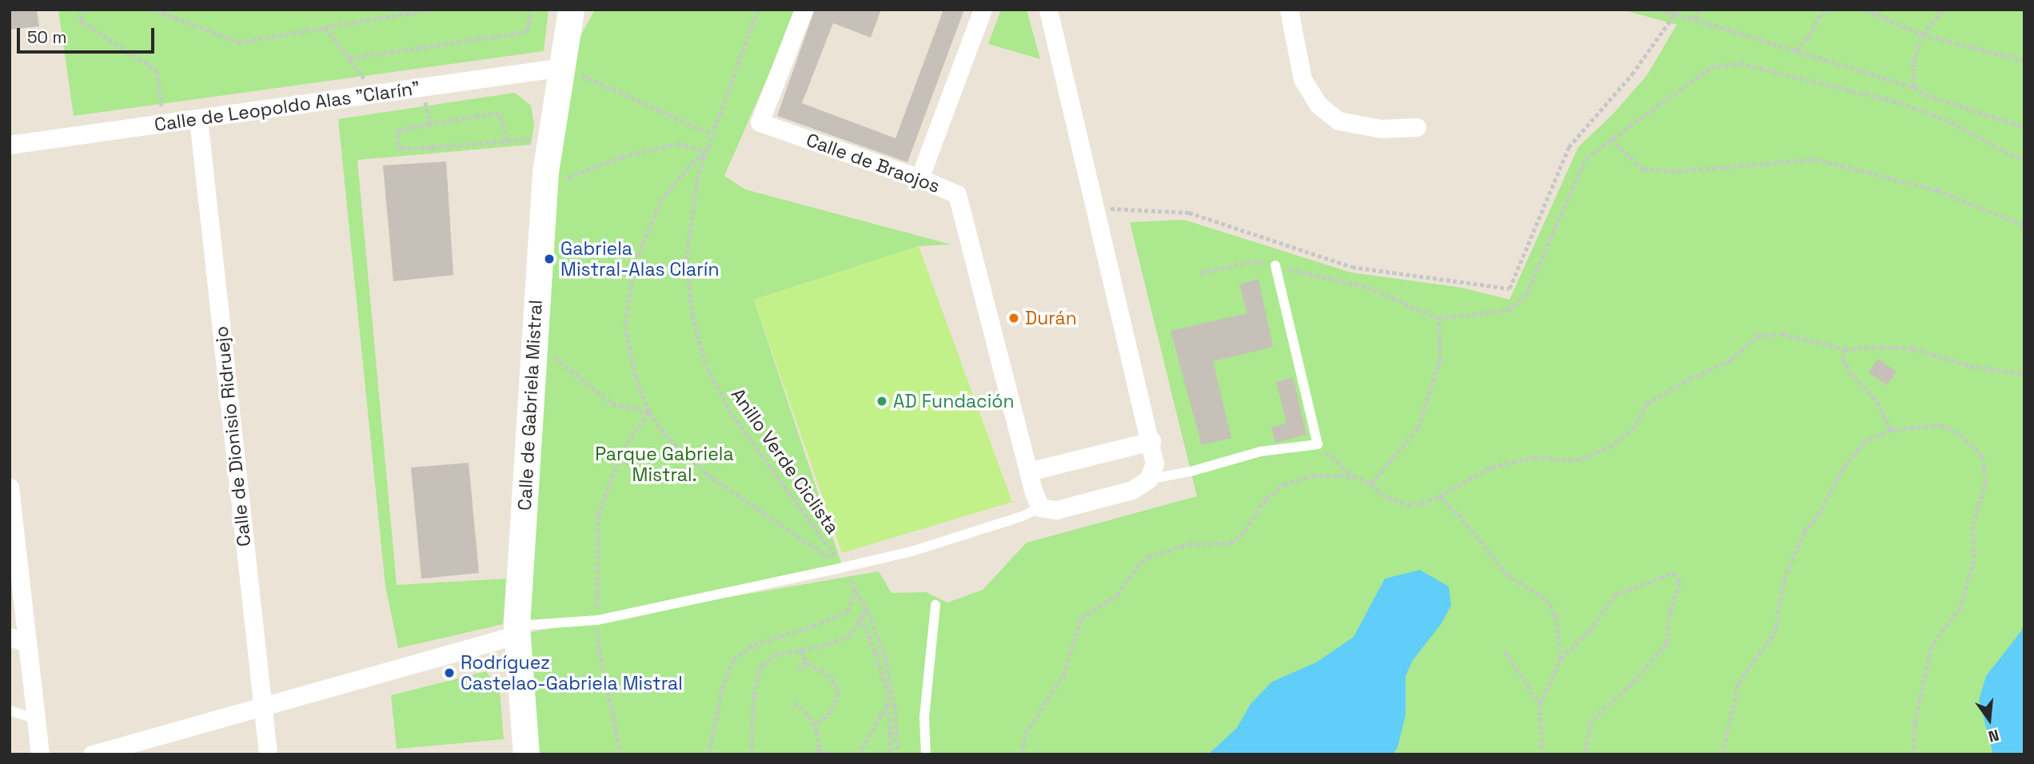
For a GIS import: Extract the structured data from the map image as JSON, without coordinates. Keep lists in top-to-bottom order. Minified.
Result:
{"streets":{"street":["Calle de Leopoldo Alas \"Clarín\"","Calle de Braojos","Calle de Gabriela Mistral","Calle de Dionisio Ridruejo"],"path":["Anillo Verde Ciclista"]},"crossings":[["Calle de Leopoldo Alas \"Clarín\"","Calle de Gabriela Mistral"],["Calle de Leopoldo Alas \"Clarín\"","Calle de Dionisio Ridruejo"]],"parks":["Parque Gabriela Mistral."],"places":["Gabriela Mistral-Alas Clarín","Durán","AD Fundación","Rodríguez Castelao-Gabriela Mistral"],"scale_bar":"50 m","north":"bottom"}
